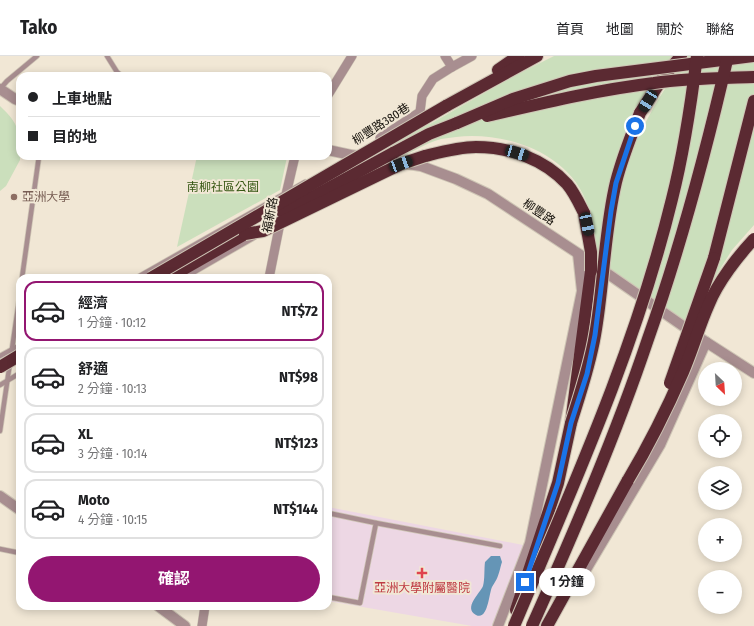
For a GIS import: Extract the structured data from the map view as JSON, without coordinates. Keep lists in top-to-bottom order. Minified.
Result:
{"streets":{"street":["柳豐路380巷","柳豐路","福新路"]},"crossings":[["柳豐路380巷","柳豐路"]],"parks":["南柳社區公園"],"places":{"other":["亞洲大學"],"health":["亞洲大學附屬醫院"]},"north":"bottom right","page":{"header":"Tako","nav":["首頁","地圖","關於","聯絡"],"banner":["上車地點","目的地"],"list":[{"name":"經濟","note":"1 分鐘 · 10:12","value":"NT$72"},{"name":"舒適","note":"2 分鐘 · 10:13","value":"NT$98"},{"name":"XL","note":"3 分鐘 · 10:14","value":"NT$123"},{"name":"Moto","note":"4 分鐘 · 10:15","value":"NT$144"}],"map_buttons":["+","−"],"buttons":"確認","bubble":"1 分鐘"}}
